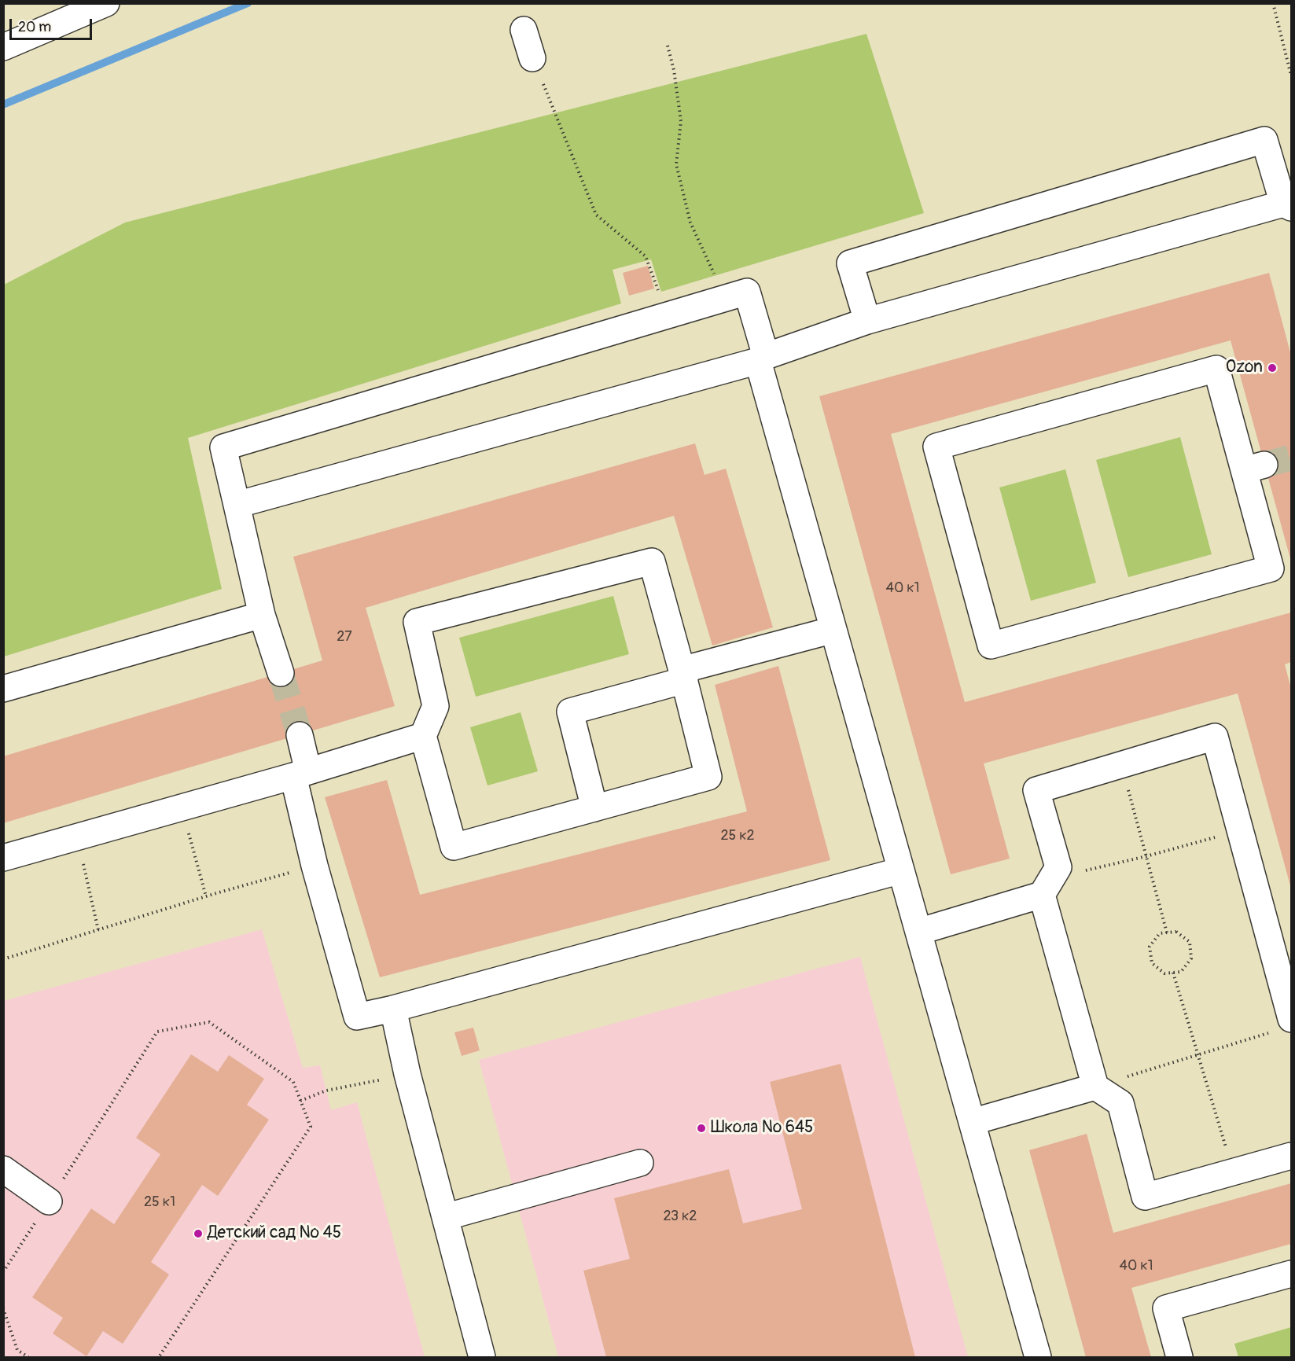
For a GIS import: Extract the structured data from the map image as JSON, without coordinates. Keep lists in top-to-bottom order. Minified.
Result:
{"places":["Ozon","Школа № 645","Детский сад № 45"],"house_numbers":["40 к1","27","25 к2","25 к1","23 к2","40 к1"],"scale_bar":"20 m"}
